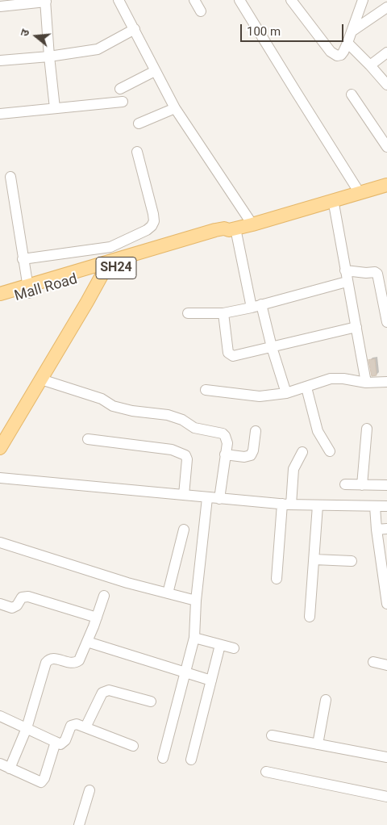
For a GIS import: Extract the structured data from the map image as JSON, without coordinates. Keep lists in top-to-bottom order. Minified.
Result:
{"streets":{"main road":["SH24","Mall Road"]},"scale_bar":"100 m","north":"left"}
